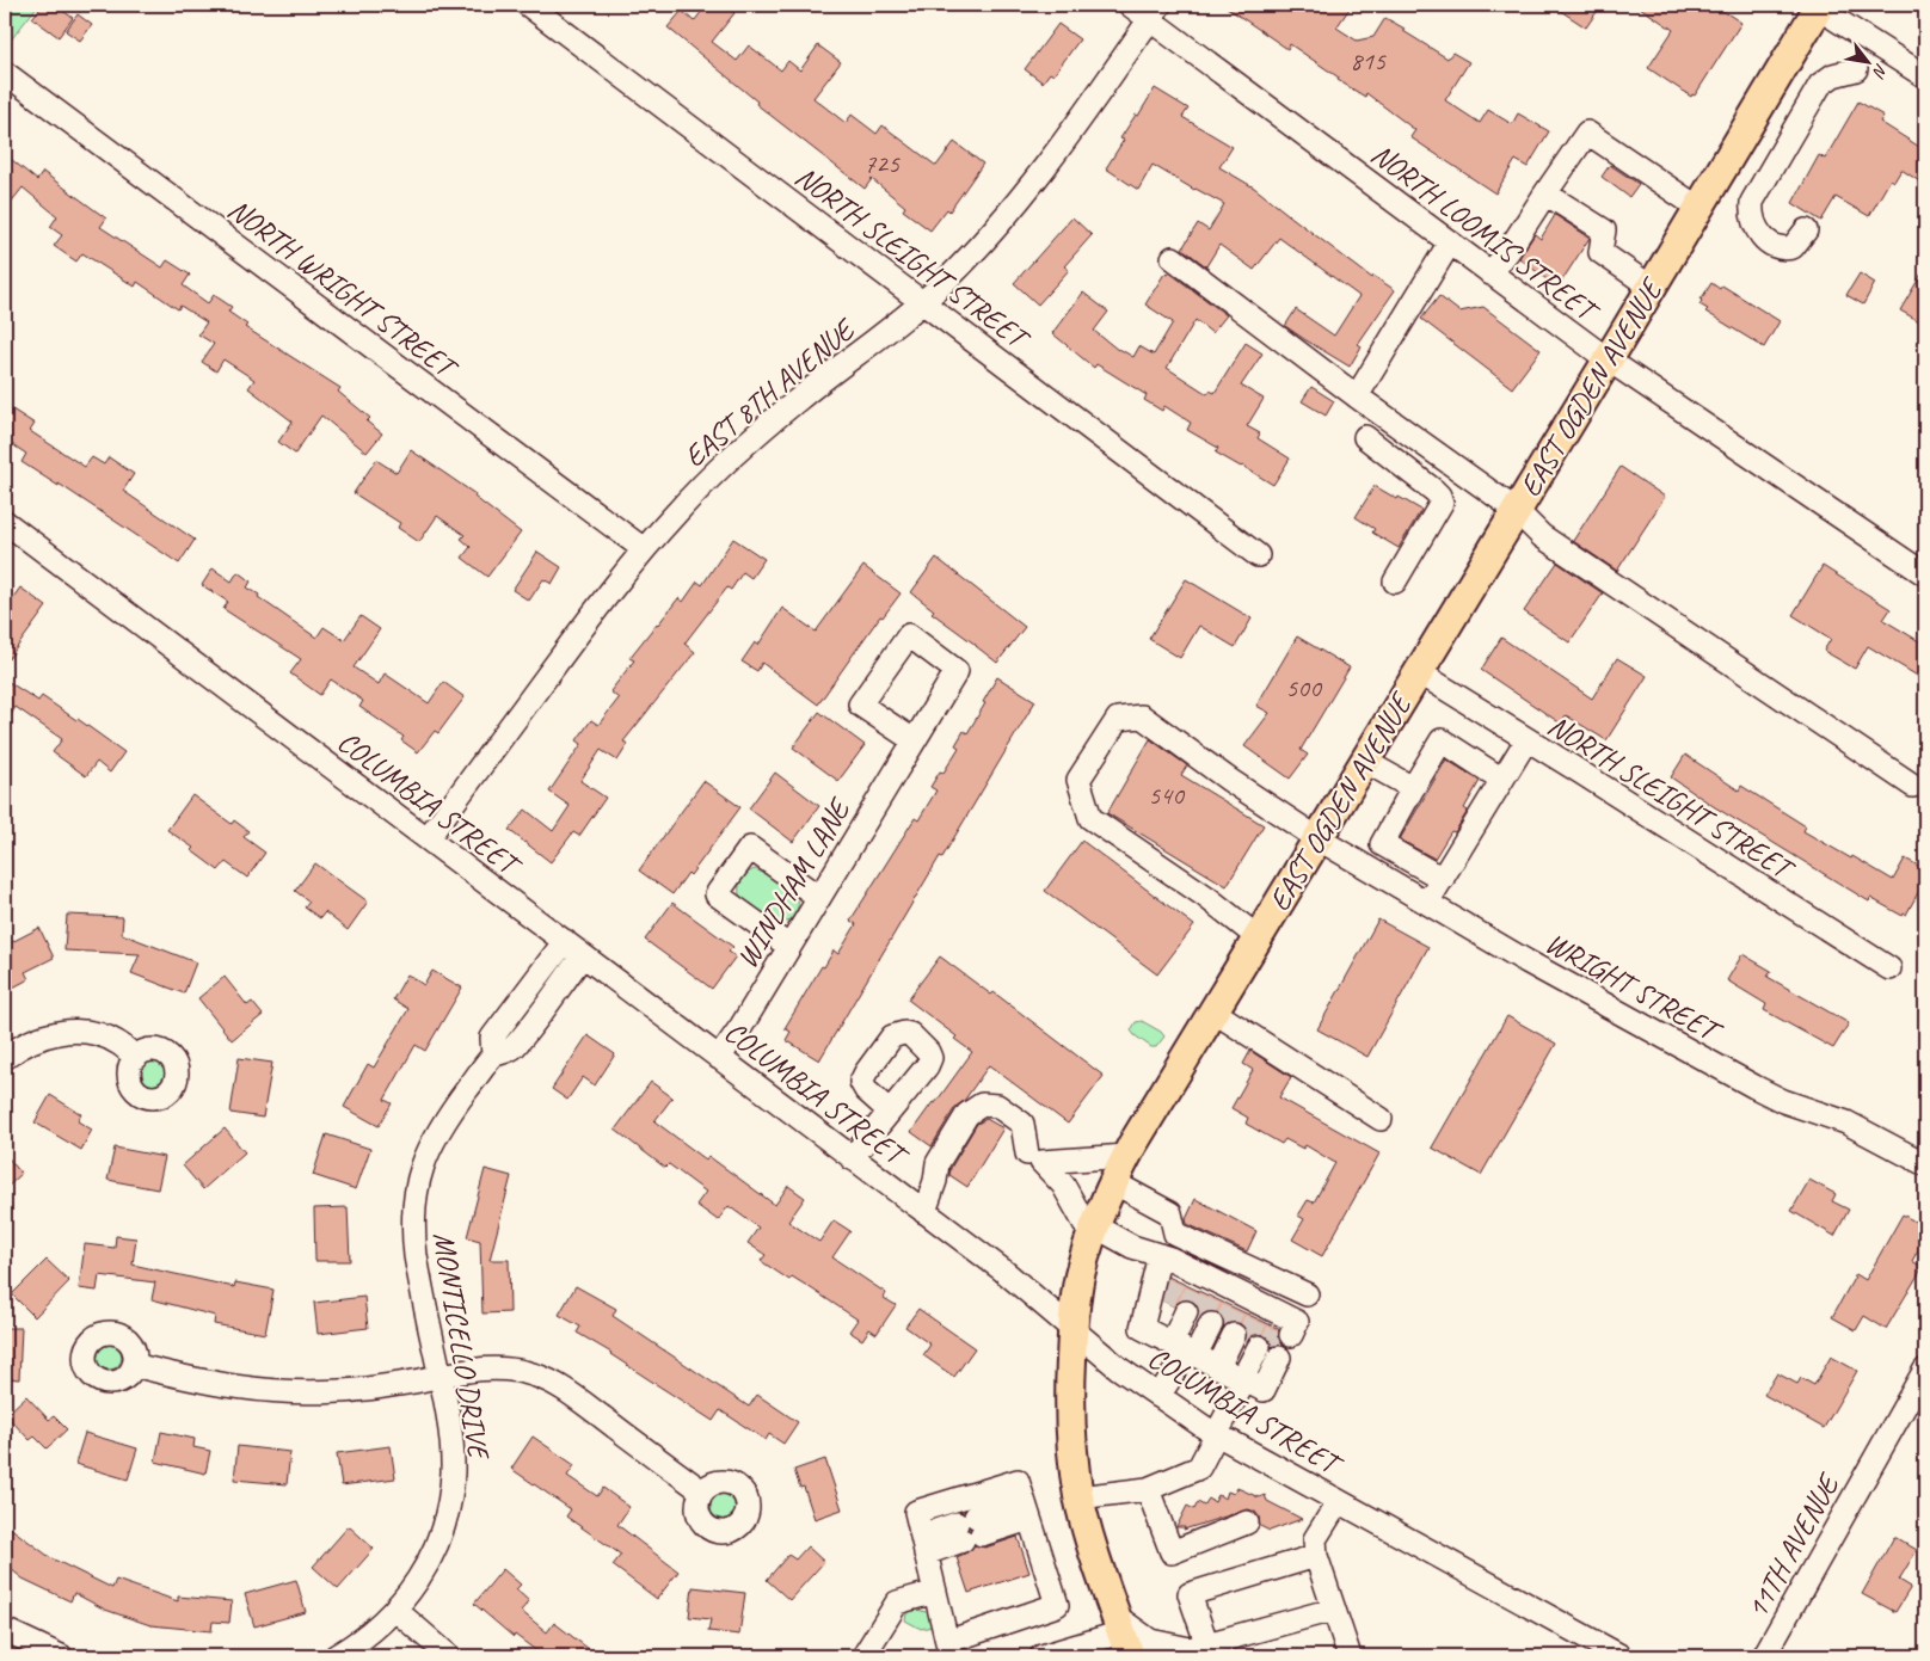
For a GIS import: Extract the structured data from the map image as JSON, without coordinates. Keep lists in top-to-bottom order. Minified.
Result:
{"streets":{"main road":["EAST OGDEN AVENUE"],"street":["NORTH LOOMIS STREET","NORTH SLEIGHT STREET","NORTH WRIGHT STREET","EAST 8TH AVENUE","COLUMBIA STREET","WINDHAM LANE","WRIGHT STREET","MONTICELLO DRIVE","11TH AVENUE"]},"crossings":[["NORTH LOOMIS STREET","EAST OGDEN AVENUE"],["NORTH LOOMIS STREET","EAST 8TH AVENUE"],["NORTH SLEIGHT STREET","EAST OGDEN AVENUE"],["NORTH SLEIGHT STREET","EAST 8TH AVENUE"],["NORTH WRIGHT STREET","EAST 8TH AVENUE"],["EAST OGDEN AVENUE","COLUMBIA STREET"],["EAST OGDEN AVENUE","WRIGHT STREET"],["EAST 8TH AVENUE","COLUMBIA STREET"],["COLUMBIA STREET","WINDHAM LANE"],["COLUMBIA STREET","MONTICELLO DRIVE"]],"house_numbers":["815","725","500","540"],"north":"bottom right"}
